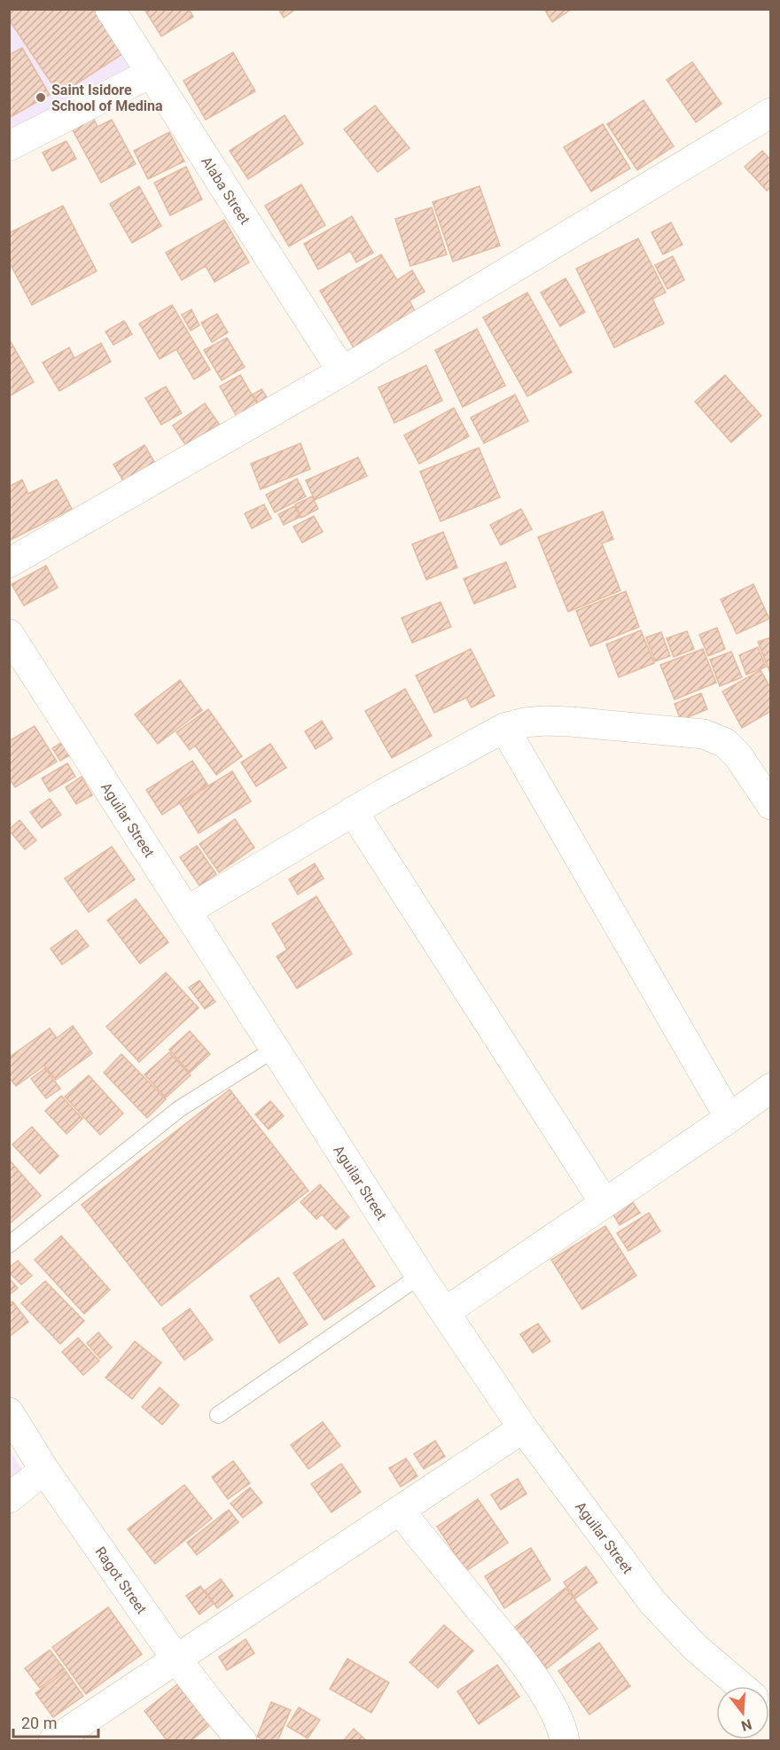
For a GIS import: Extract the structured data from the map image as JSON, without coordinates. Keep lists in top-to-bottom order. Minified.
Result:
{"streets":{"street":["Alaba Street","Aguilar Street","Ragot Street"]},"places":["Saint Isidore School of Medina"],"scale_bar":"20 m","north":"bottom"}
